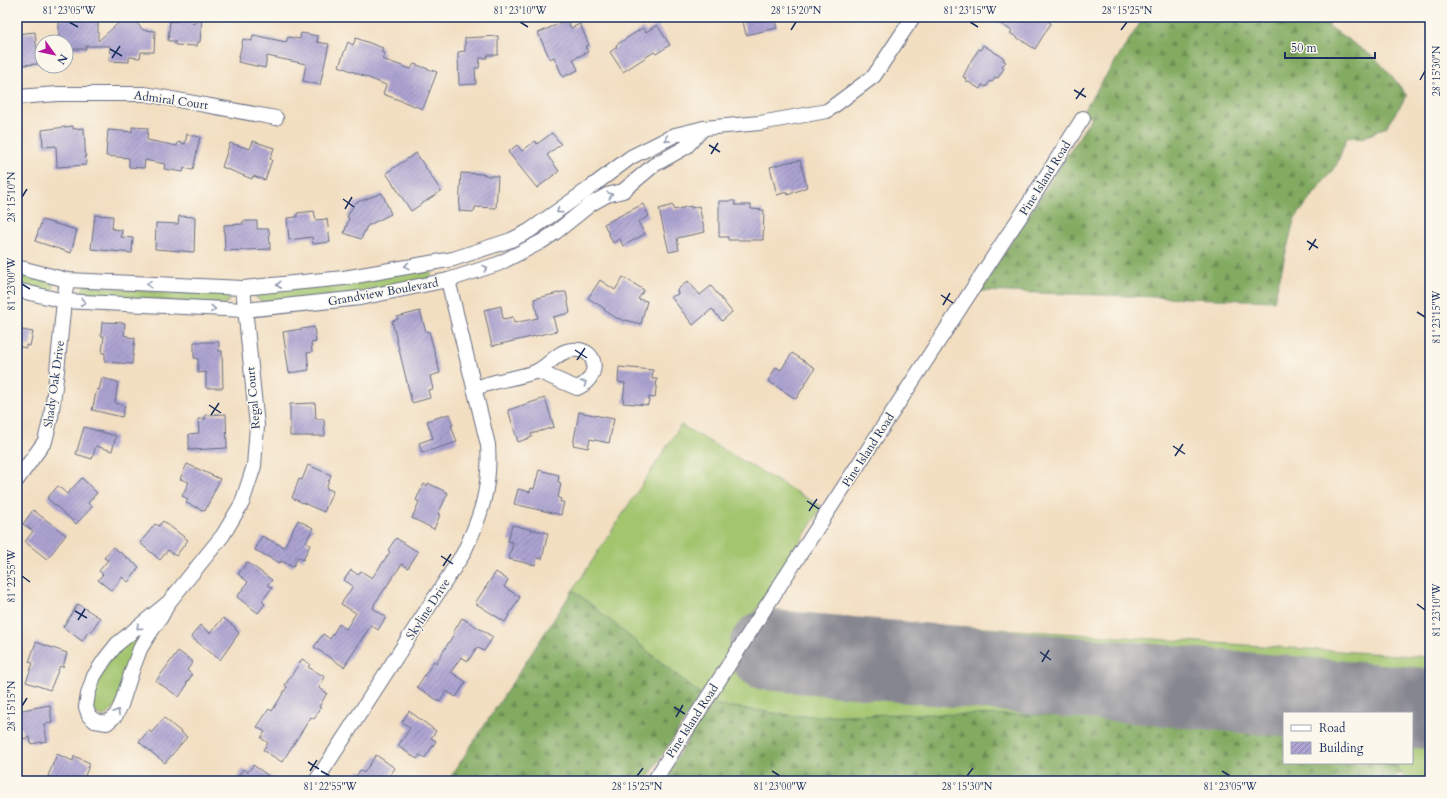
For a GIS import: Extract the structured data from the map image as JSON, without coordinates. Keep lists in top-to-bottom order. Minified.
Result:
{"streets":{"street":["Admiral Court","Pine Island Road","Grandview Boulevard","Shady Oak Drive","Regal Court","Skyline Drive"]},"crossings":[["Grandview Boulevard","Shady Oak Drive"],["Grandview Boulevard","Regal Court"],["Grandview Boulevard","Skyline Drive"]],"legend":["Road","Building"],"scale_bar":"50 m","north":"bottom right","coordinates":["81°23'05\"W","81°23'10\"W","28°15'20\"N","81°23'15\"W","28°15'25\"N","28°15'30\"N","28°15'10\"N","81°23'00\"W","81°22'55\"W","28°15'15\"N"]}
